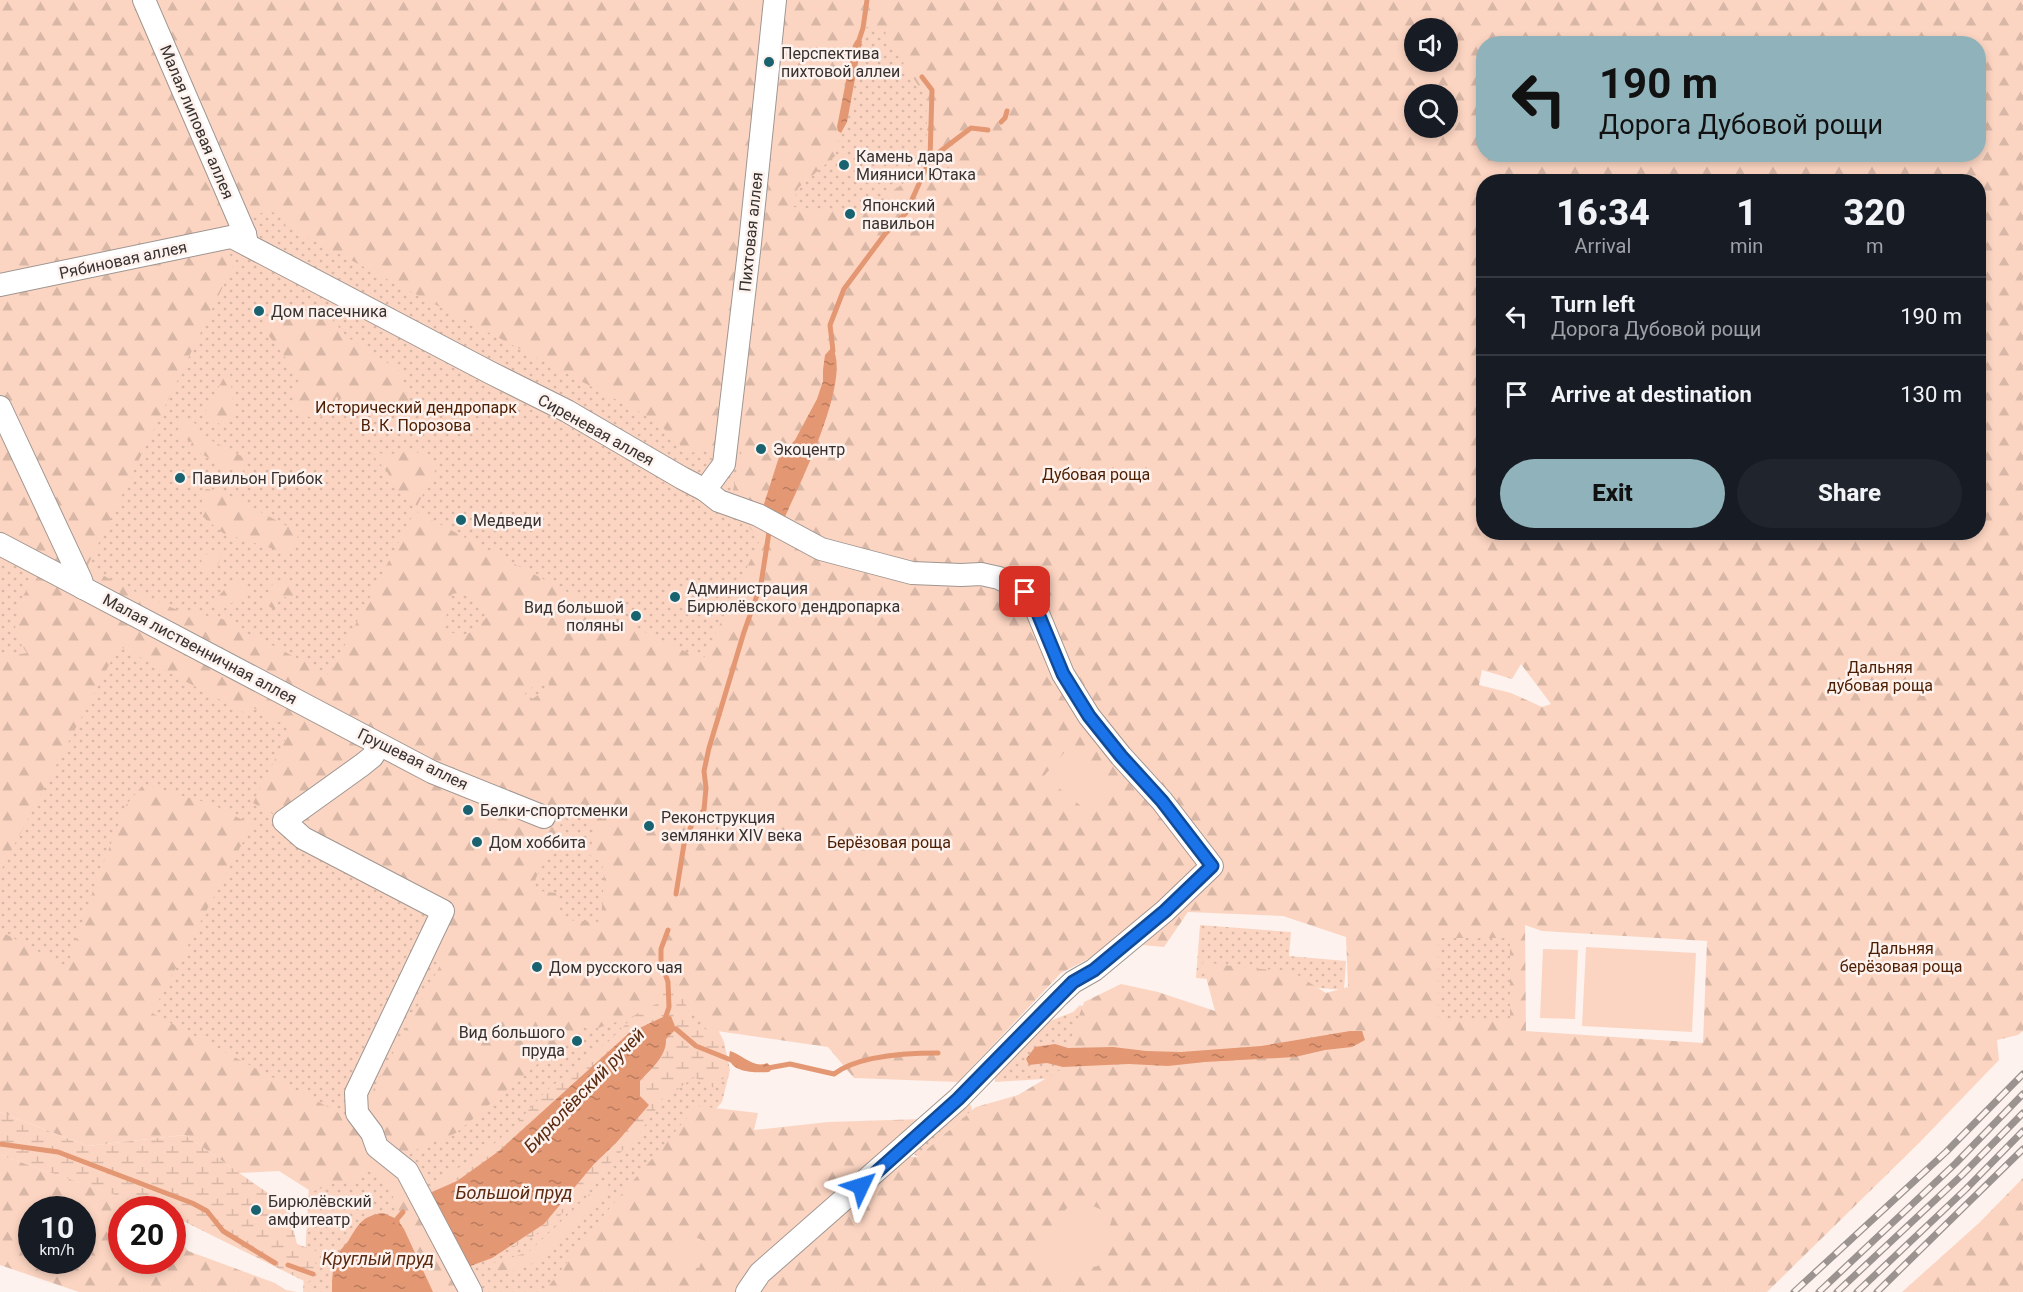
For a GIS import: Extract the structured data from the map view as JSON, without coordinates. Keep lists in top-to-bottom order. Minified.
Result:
{"streets":{"lane":["Малая липовая аллея","Пихтовая аллея","Рябиновая аллея","Сиреневая аллея","Малая лиственничная аллея","Грушевая аллея"]},"crossings":[["Малая липовая аллея","Рябиновая аллея"],["Малая липовая аллея","Сиреневая аллея"],["Рябиновая аллея","Сиреневая аллея"],["Малая лиственничная аллея","Грушевая аллея"]],"water":["Бирюлёвский ручей","Большой пруд","Круглый пруд"],"parks":["Исторический дендропарк В. К. Порозова","Дубовая роща","Дальняя дубовая роща","Берёзовая роща","Дальняя берёзовая роща"],"places":["Перспектива пихтовой аллеи","Камень дара Мияниси Ютака","Японcкий павильон","Дом пасечника","Экоцентр","Павильон Грибок","Медведи","Администрация Бирюлёвского дендропарка","Вид большой поляны","Белки-спортсменки","Реконструкция землянки XIV века","Дом хоббита","Дом русского чая","Вид большого пруда","Бирюлёвский амфитеатр"],"page":{"turn":["190 m","Дорога Дубовой рощи"],"eta":["16:34","Arrival","1","min","320","m"],"list":[{"name":"Turn left","note":"Дорога Дубовой рощи","value":"190 m"},{"name":"Arrive at destination","value":"130 m"}],"buttons":["Exit","Share"],"speed":"10 km/h","limit":"20"}}
